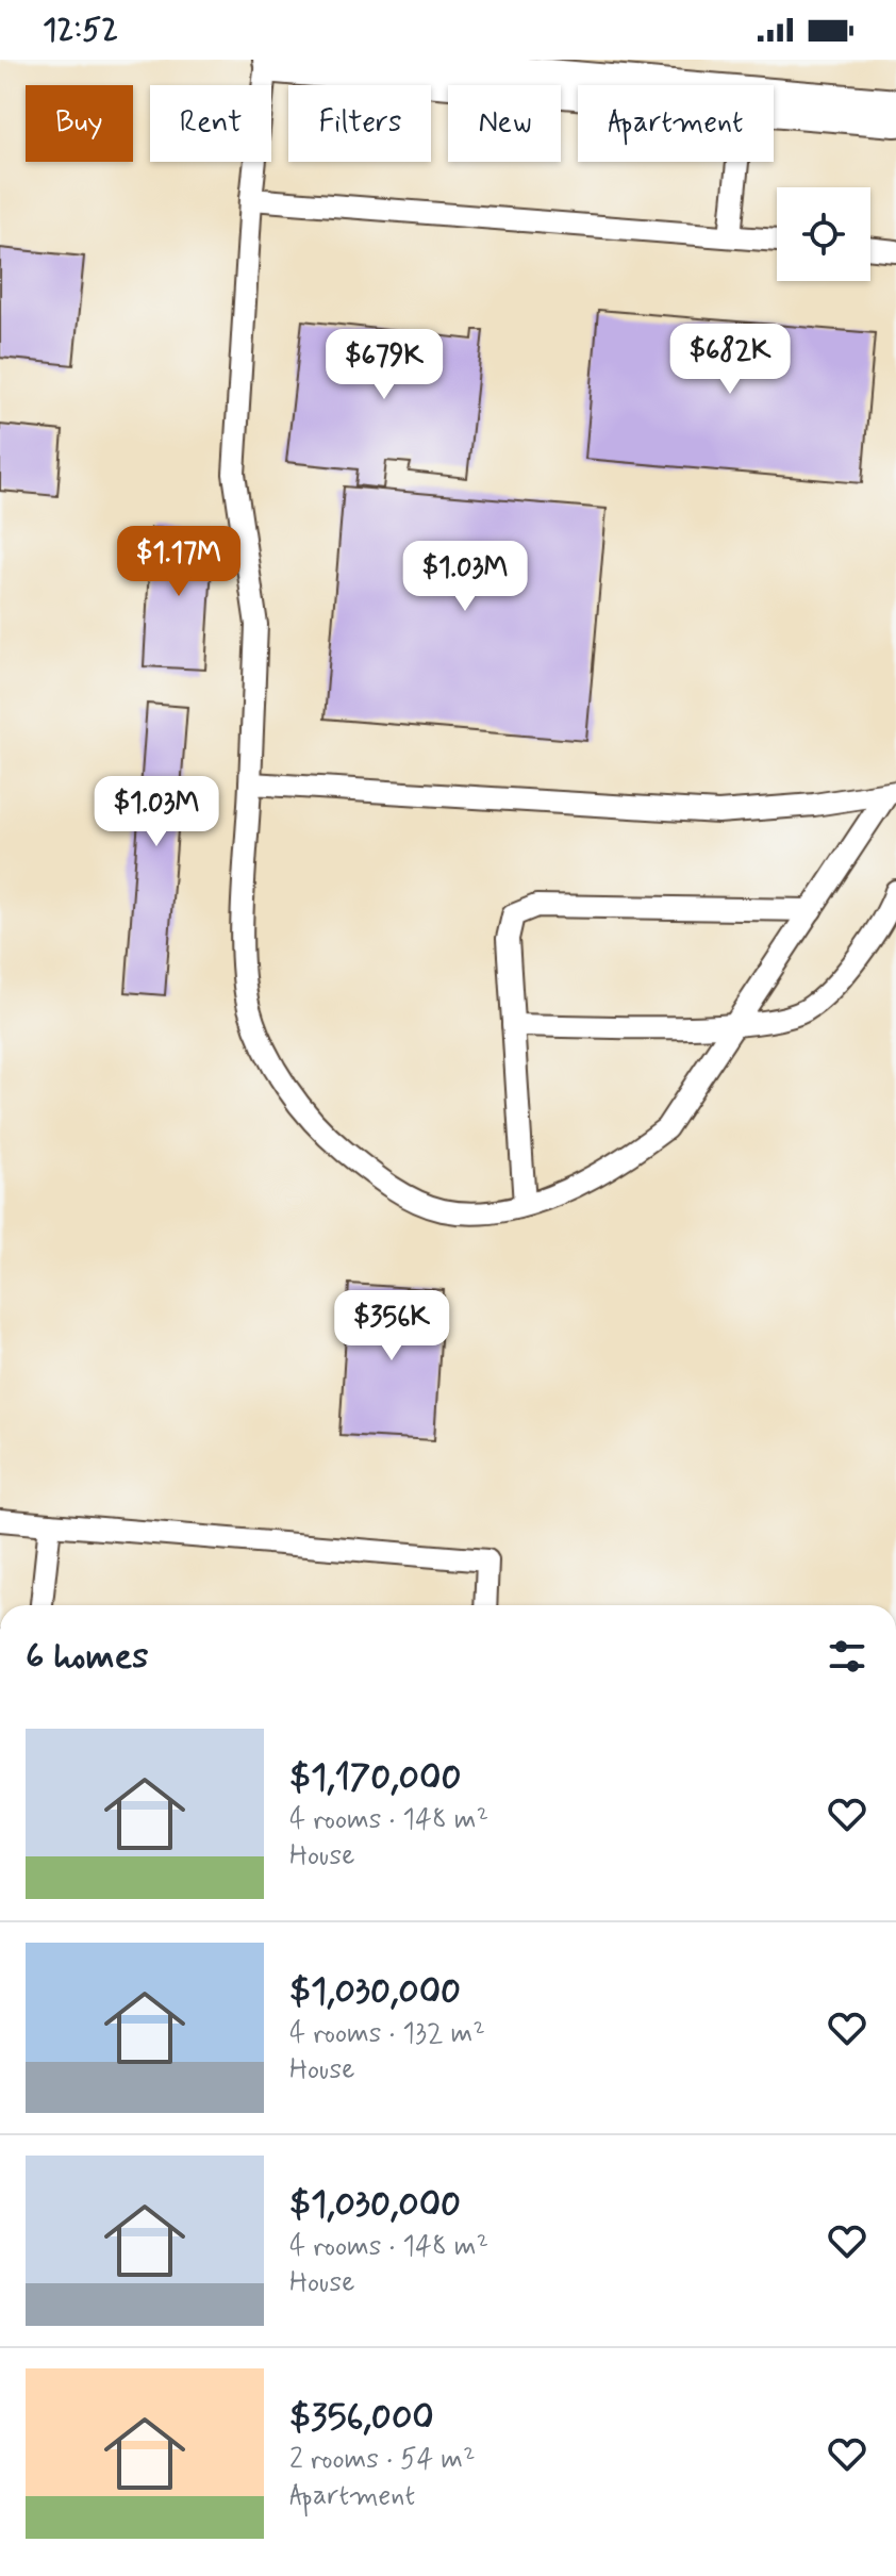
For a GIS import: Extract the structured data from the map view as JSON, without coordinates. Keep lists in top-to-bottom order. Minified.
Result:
{"page":{"status":"12:52","chip":["Buy","Rent","Filters","New","Apartment"],"price":["$682K","$679K","$1.17M","$1.03M","$1.03M","$356K"],"heading":"6 homes","list":[{"name":"$1,170,000","note":"4 rooms · 148 m² · House"},{"name":"$1,030,000","note":"4 rooms · 132 m² · House"},{"name":"$1,030,000","note":"4 rooms · 148 m² · House"},{"name":"$356,000","note":"2 rooms · 54 m² · Apartment"}]}}
